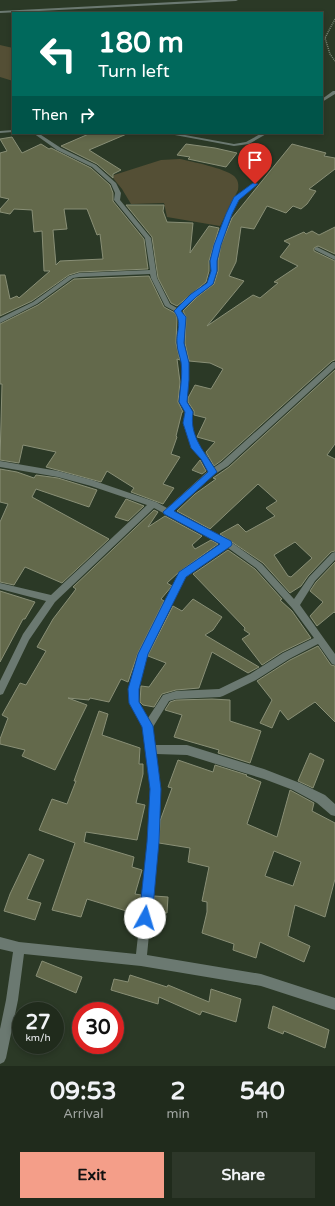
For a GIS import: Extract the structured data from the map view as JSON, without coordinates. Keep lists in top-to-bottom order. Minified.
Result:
{"page":{"turn":["180 m","Turn left"],"then":"Then","speed":"27 km/h","limit":"30","eta":["09:53","Arrival","2","min","540","m"],"buttons":["Exit","Share"]}}
